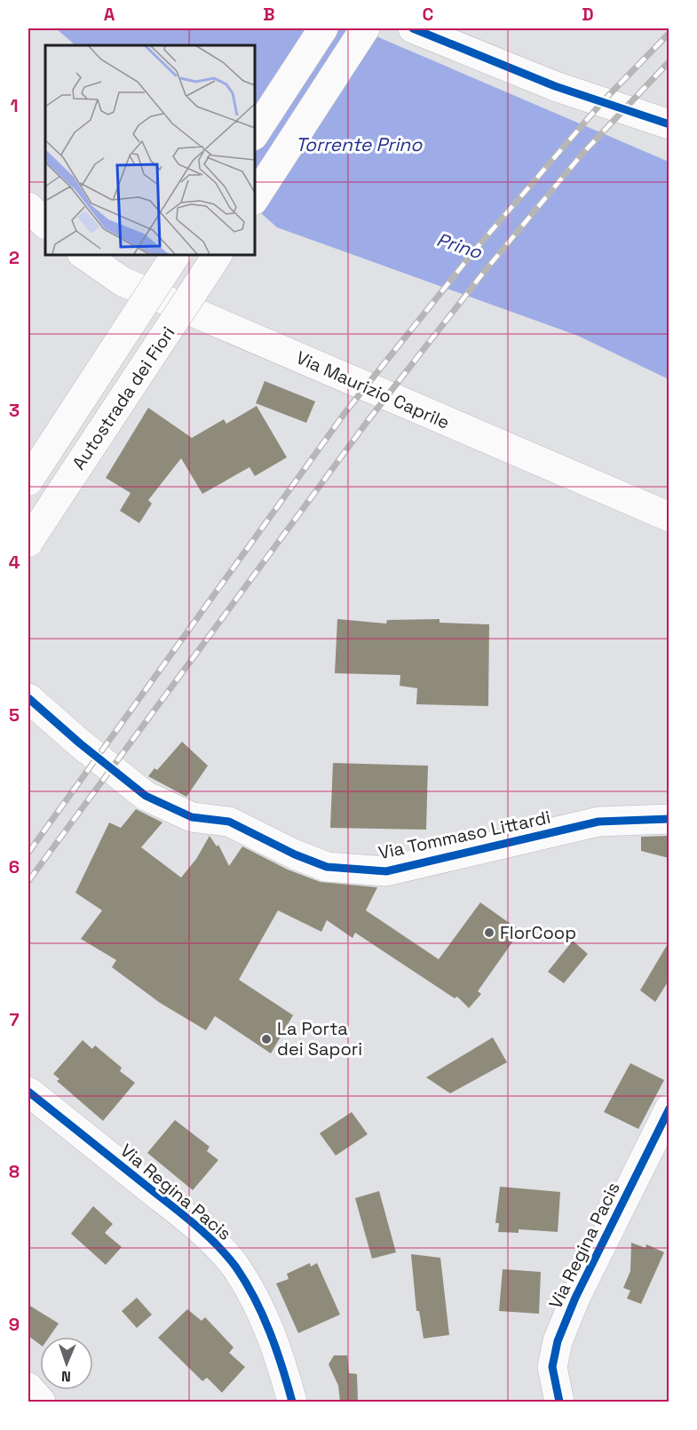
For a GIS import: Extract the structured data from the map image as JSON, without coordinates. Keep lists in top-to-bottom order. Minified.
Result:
{"streets":{"main road":["Via Maurizio Caprile","Autostrada dei Fiori","Via Tommaso Littardi","Via Regina Pacis"]},"water":["Torrente Prino","Prino"],"places":["FlorCoop","La Porta dei Sapori"],"north":"bottom","grid":{"columns":["A","B","C","D"],"rows":["1","2","3","4","5","6","7","8","9"]}}
